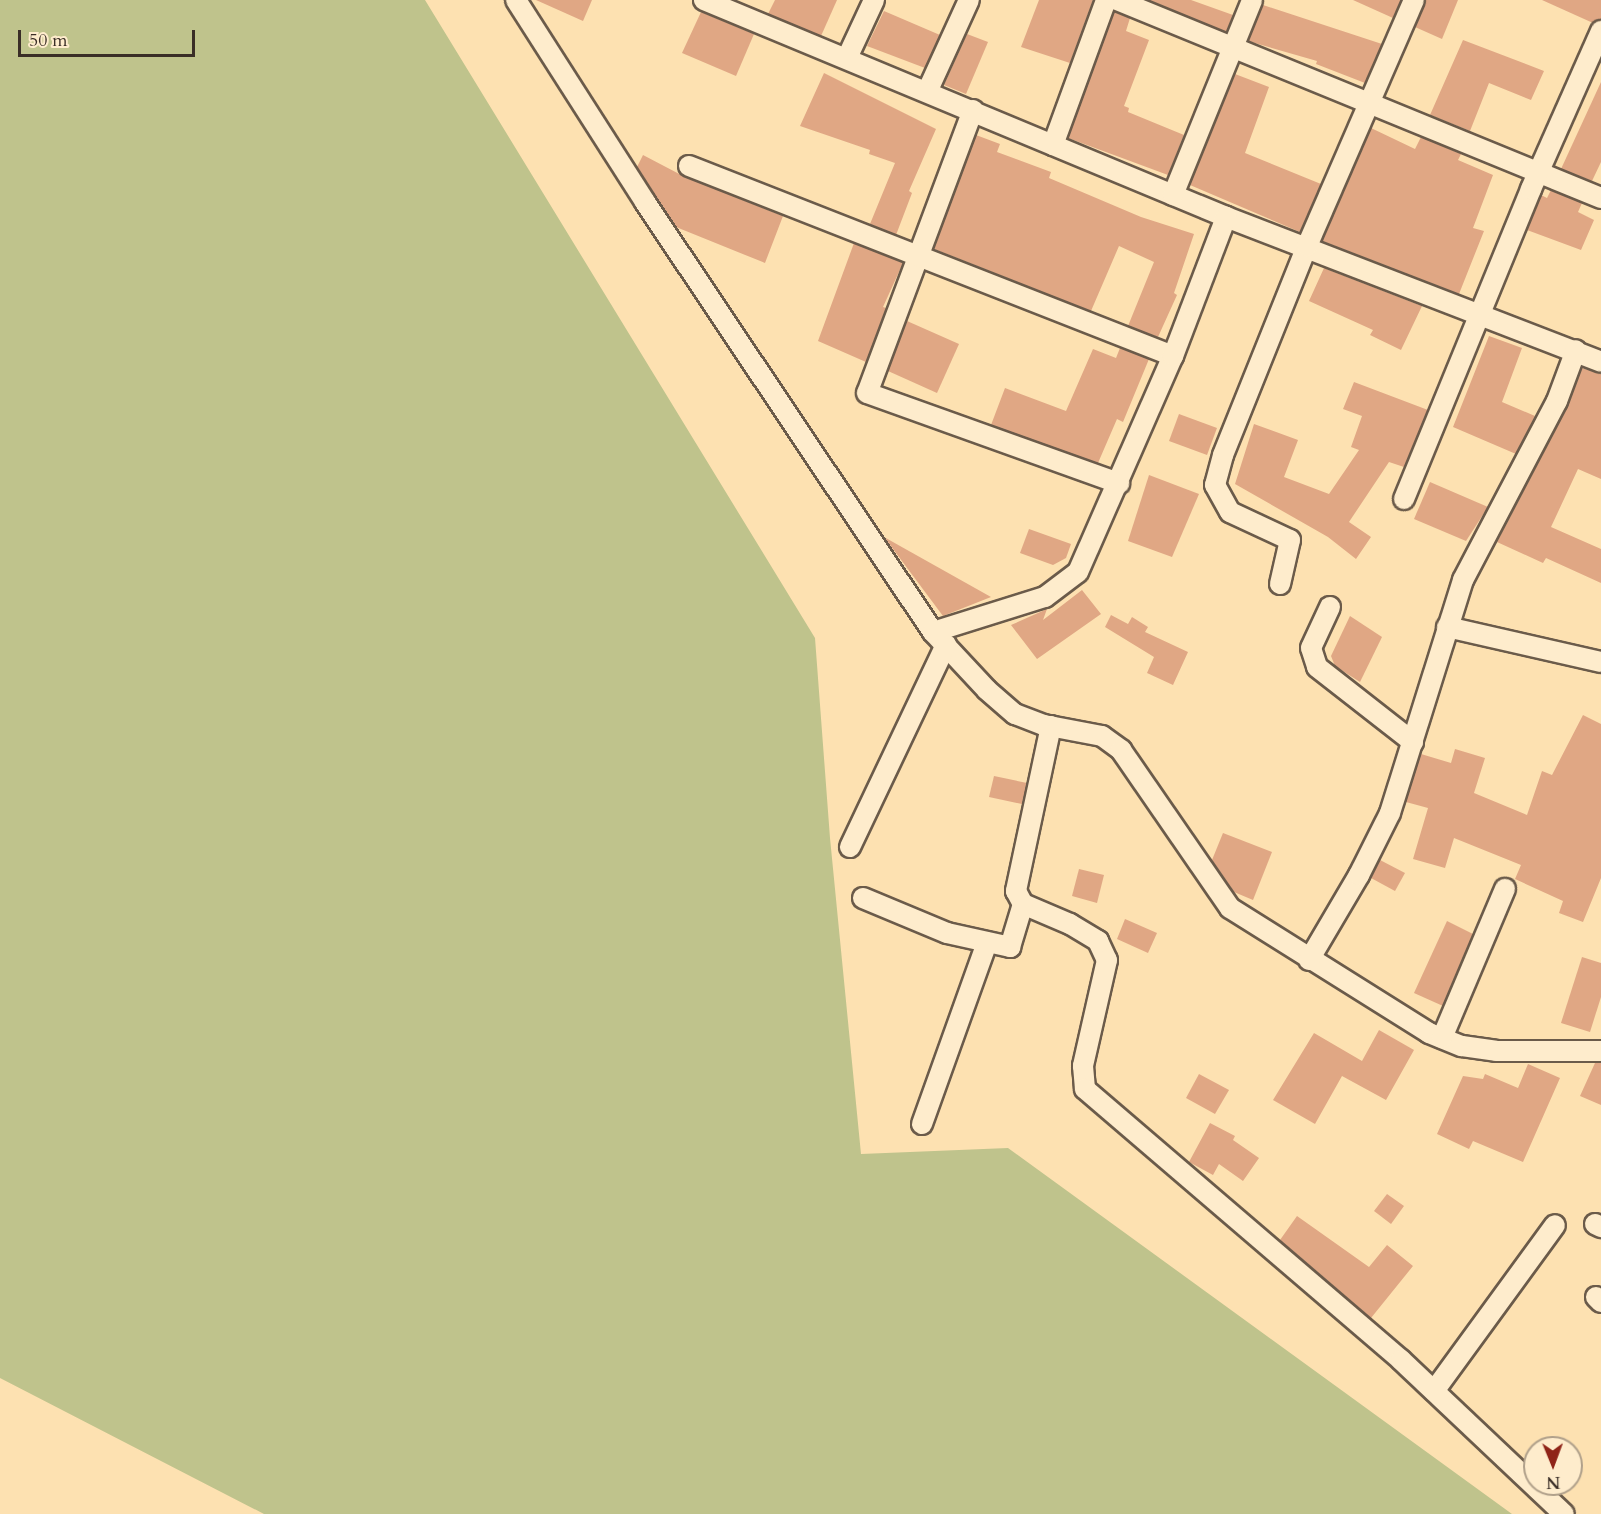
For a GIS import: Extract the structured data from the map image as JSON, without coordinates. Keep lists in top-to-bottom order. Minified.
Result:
{"scale_bar":"50 m","north":"bottom"}
